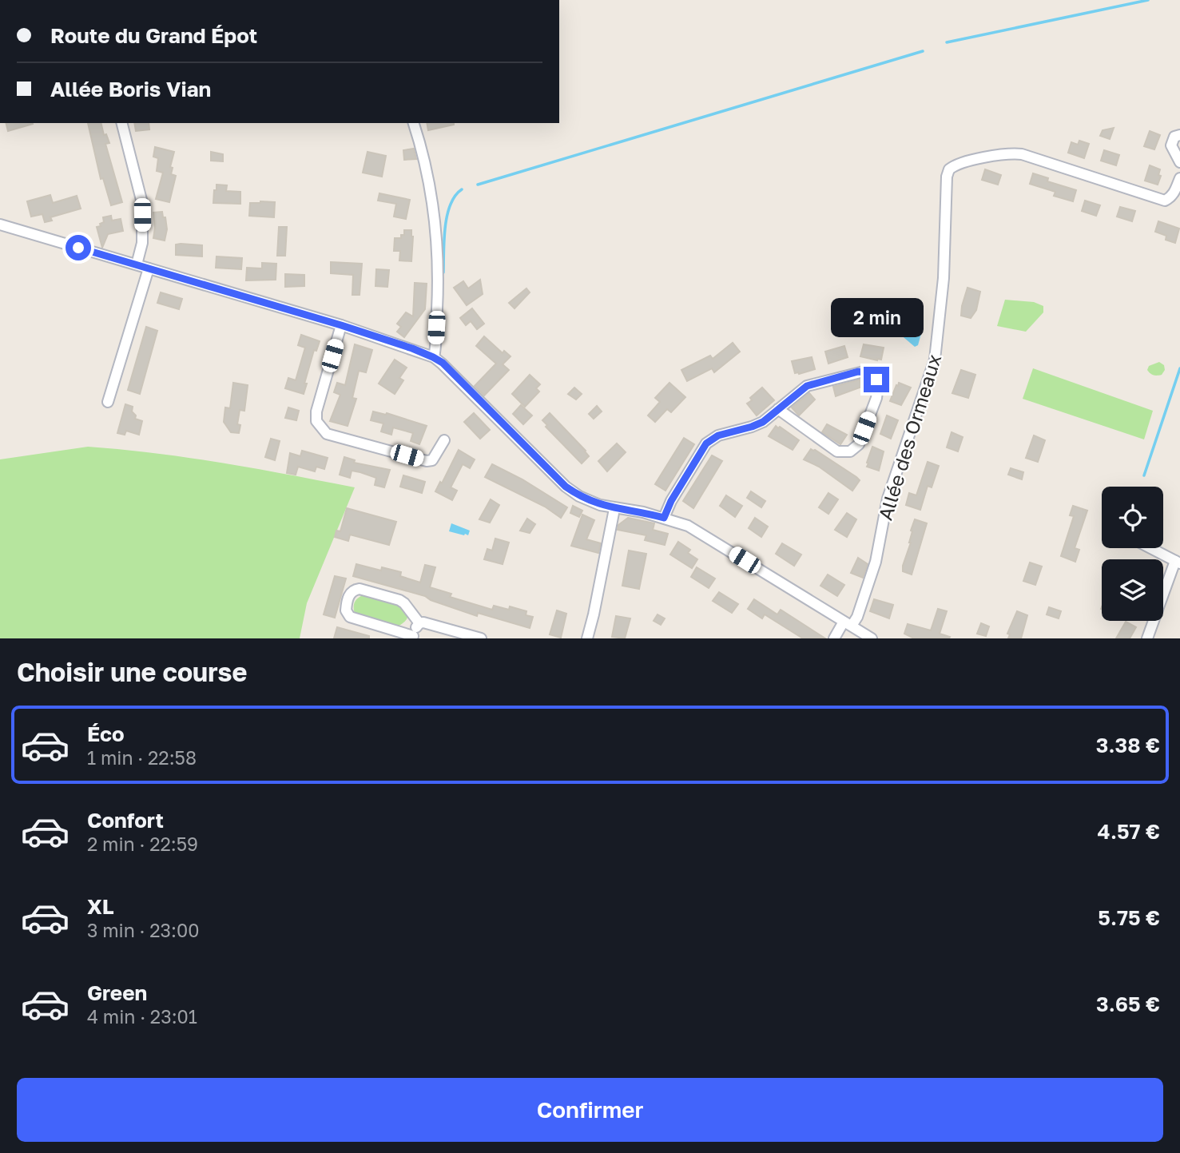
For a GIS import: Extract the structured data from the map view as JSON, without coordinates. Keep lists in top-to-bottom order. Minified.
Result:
{"streets":{"street":["Allée des Ormeaux"]},"page":{"banner":["Route du Grand Épot","Allée Boris Vian"],"bubble":"2 min","heading":"Choisir une course","list":[{"name":"Éco","note":"1 min · 22:58","value":"3.38 €"},{"name":"Confort","note":"2 min · 22:59","value":"4.57 €"},{"name":"XL","note":"3 min · 23:00","value":"5.75 €"},{"name":"Green","note":"4 min · 23:01","value":"3.65 €"}],"buttons":"Confirmer"}}
